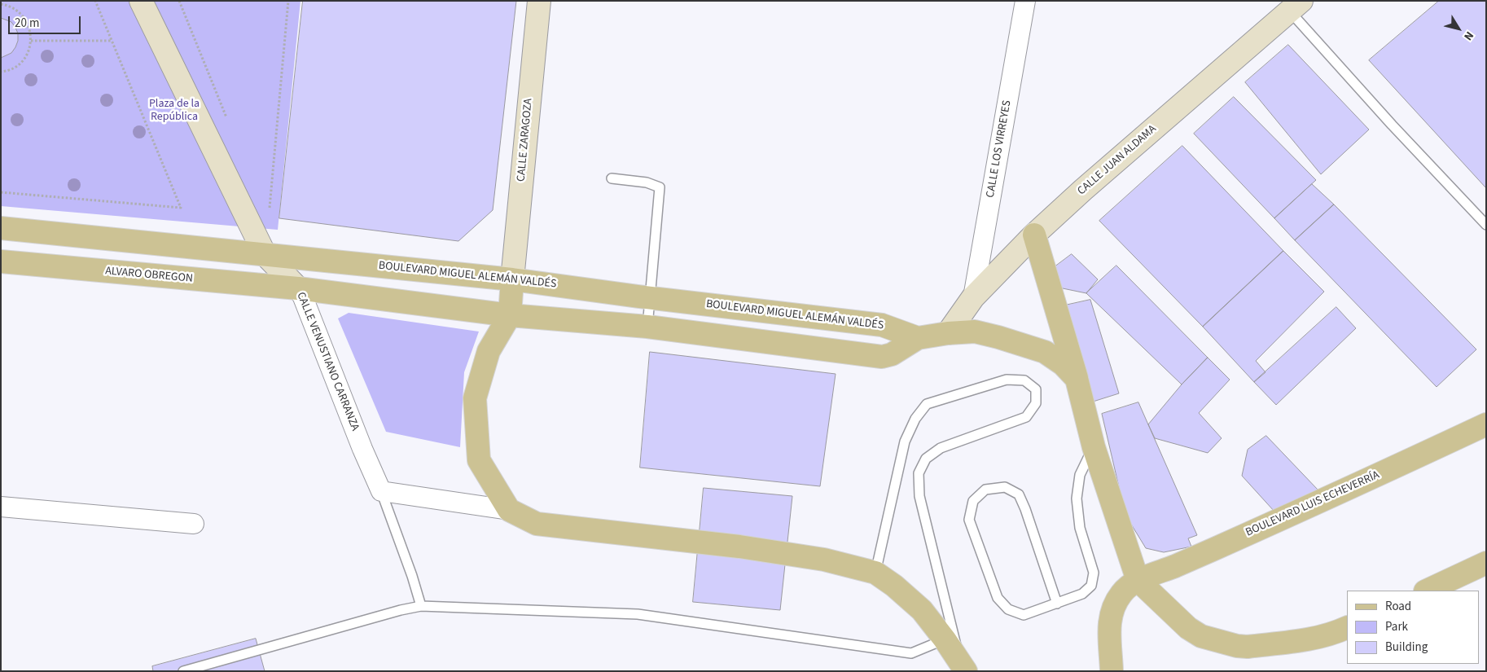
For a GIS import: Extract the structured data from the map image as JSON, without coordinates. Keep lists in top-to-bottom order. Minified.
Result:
{"streets":{"main road":["CALLE ZARAGOZA","CALLE JUAN ALDAMA","ALVARO OBREGON","BOULEVARD MIGUEL ALEMÁN VALDÉS","CALLE VENUSTIANO CARRANZA","BOULEVARD LUIS ECHEVERRÍA"],"street":["CALLE LOS VIRREYES"]},"crossings":[["CALLE ZARAGOZA","BOULEVARD MIGUEL ALEMÁN VALDÉS"],["CALLE LOS VIRREYES","CALLE JUAN ALDAMA"],["ALVARO OBREGON","CALLE VENUSTIANO CARRANZA"],["BOULEVARD MIGUEL ALEMÁN VALDÉS","CALLE VENUSTIANO CARRANZA"]],"parks":["Plaza de la República"],"legend":["Road","Park","Building"],"scale_bar":"20 m","north":"bottom right"}
